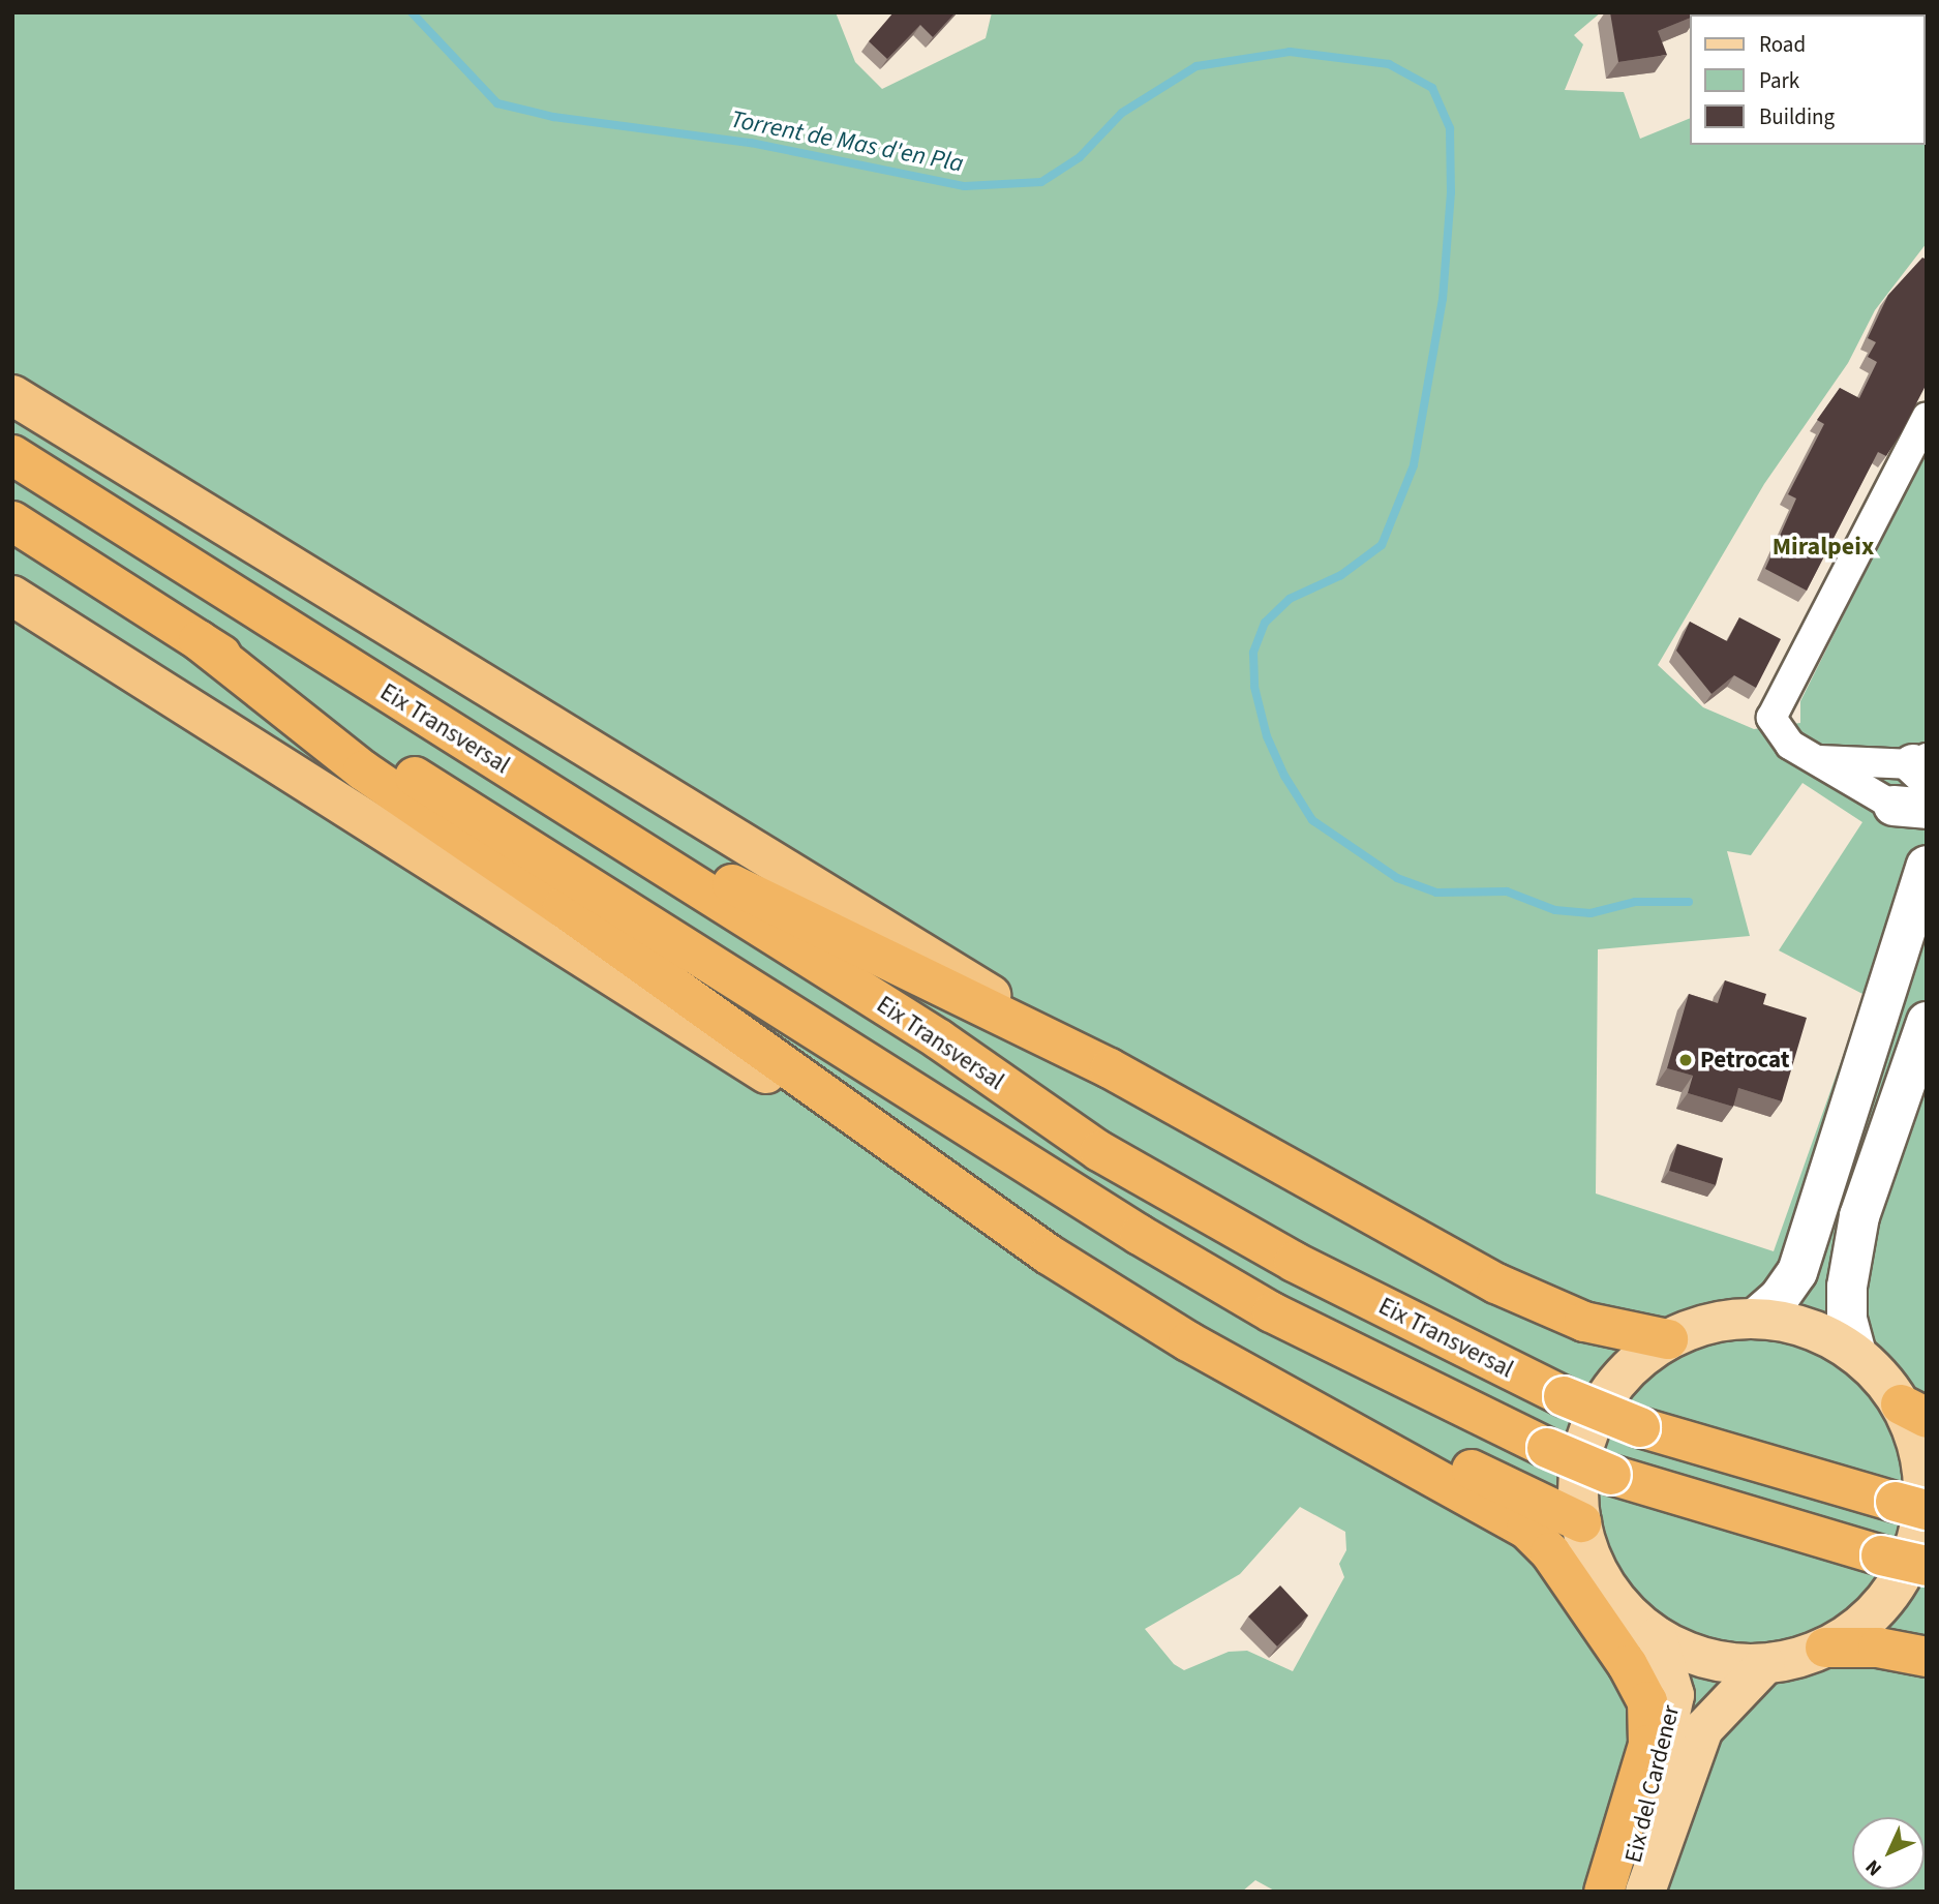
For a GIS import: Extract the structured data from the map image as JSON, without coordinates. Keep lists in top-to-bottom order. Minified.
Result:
{"streets":{"highway":["Eix Transversal"],"main road":["Eix del Cardener"]},"districts":["Miralpeix"],"water":["Torrent de Mas d'en Pla"],"places":["Petrocat"],"legend":["Road","Park","Building"],"north":"bottom left"}
